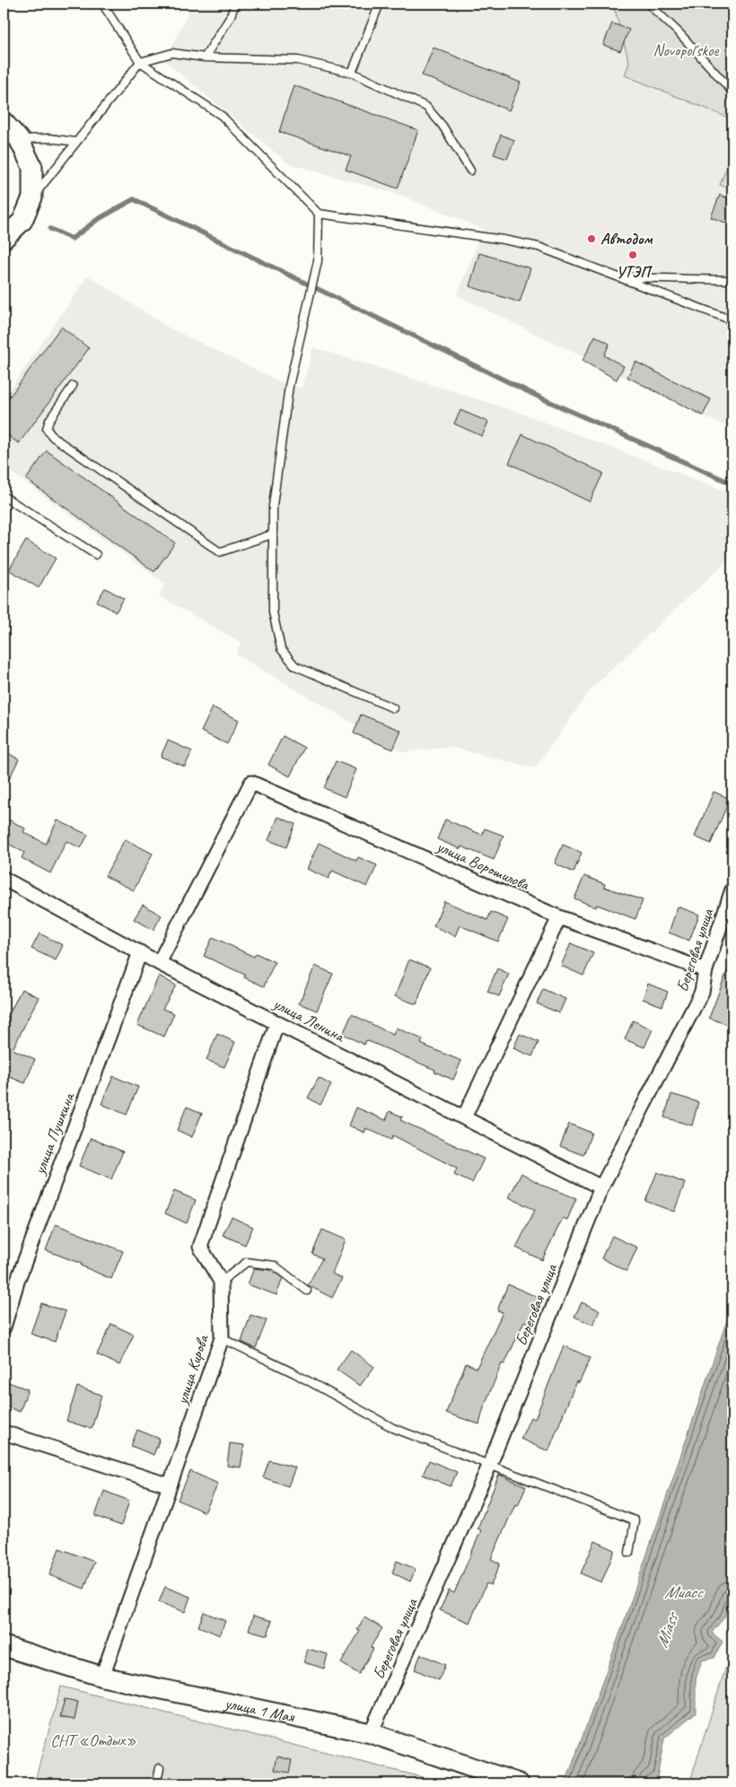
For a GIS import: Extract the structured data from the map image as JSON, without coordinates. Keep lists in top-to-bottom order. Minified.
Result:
{"streets":{"main road":["улица 1 Мая"],"street":["улица Ворошилова","Береговая улица","улица Ленина","улица Пушкина","улица Кирова"]},"crossings":[["улица Ворошилова","Береговая улица"],["улица Ворошилова","улица Ленина"],["Береговая улица","улица Ленина"],["Береговая улица","улица 1 Мая"],["улица Ленина","улица Пушкина"],["улица Ленина","улица Кирова"],["улица Кирова","улица 1 Мая"]],"water":["Миасс","Miass"],"parks":["Novopol'skoe","СНТ «Отдых»"],"places":["Автодом","УТЭП"]}
